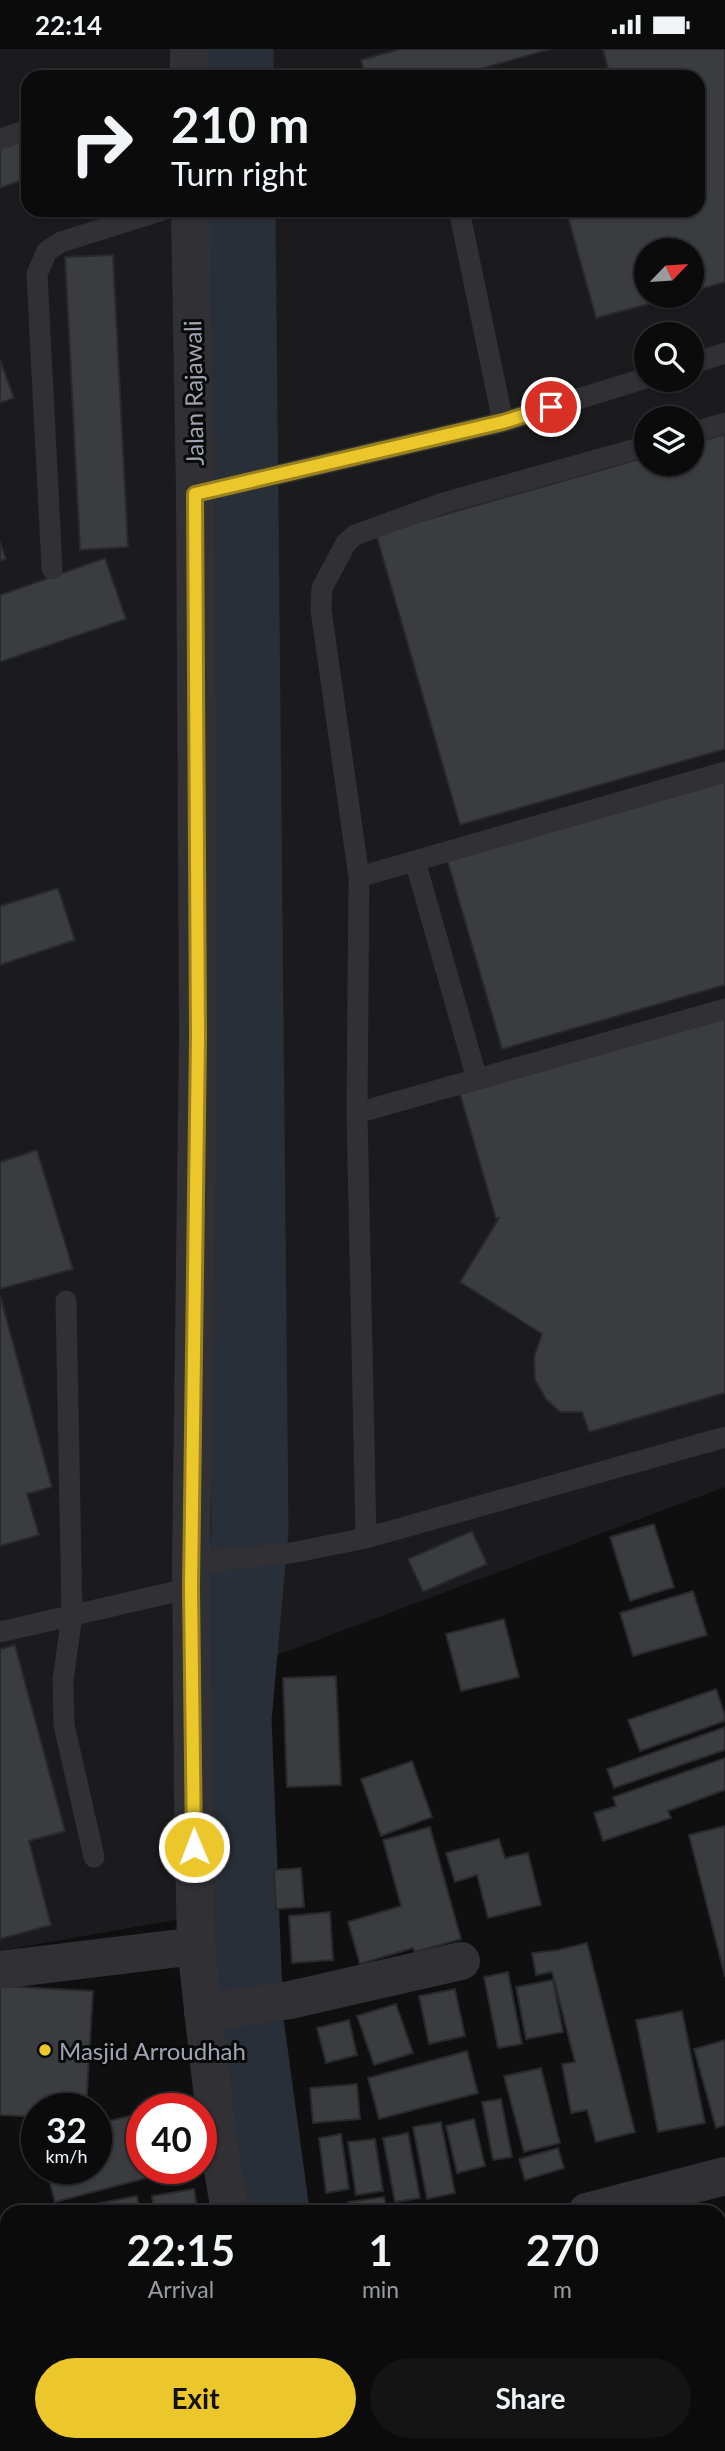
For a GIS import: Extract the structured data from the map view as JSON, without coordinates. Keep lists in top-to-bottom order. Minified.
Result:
{"streets":{"street":["Jalan Rajawali"]},"places":["Masjid Arroudhah"],"north":"top right","page":{"status":"22:14","turn":["210 m","Turn right"],"speed":"32 km/h","limit":"40","eta":["22:15","Arrival","1","min","270","m"],"buttons":["Exit","Share"]}}
